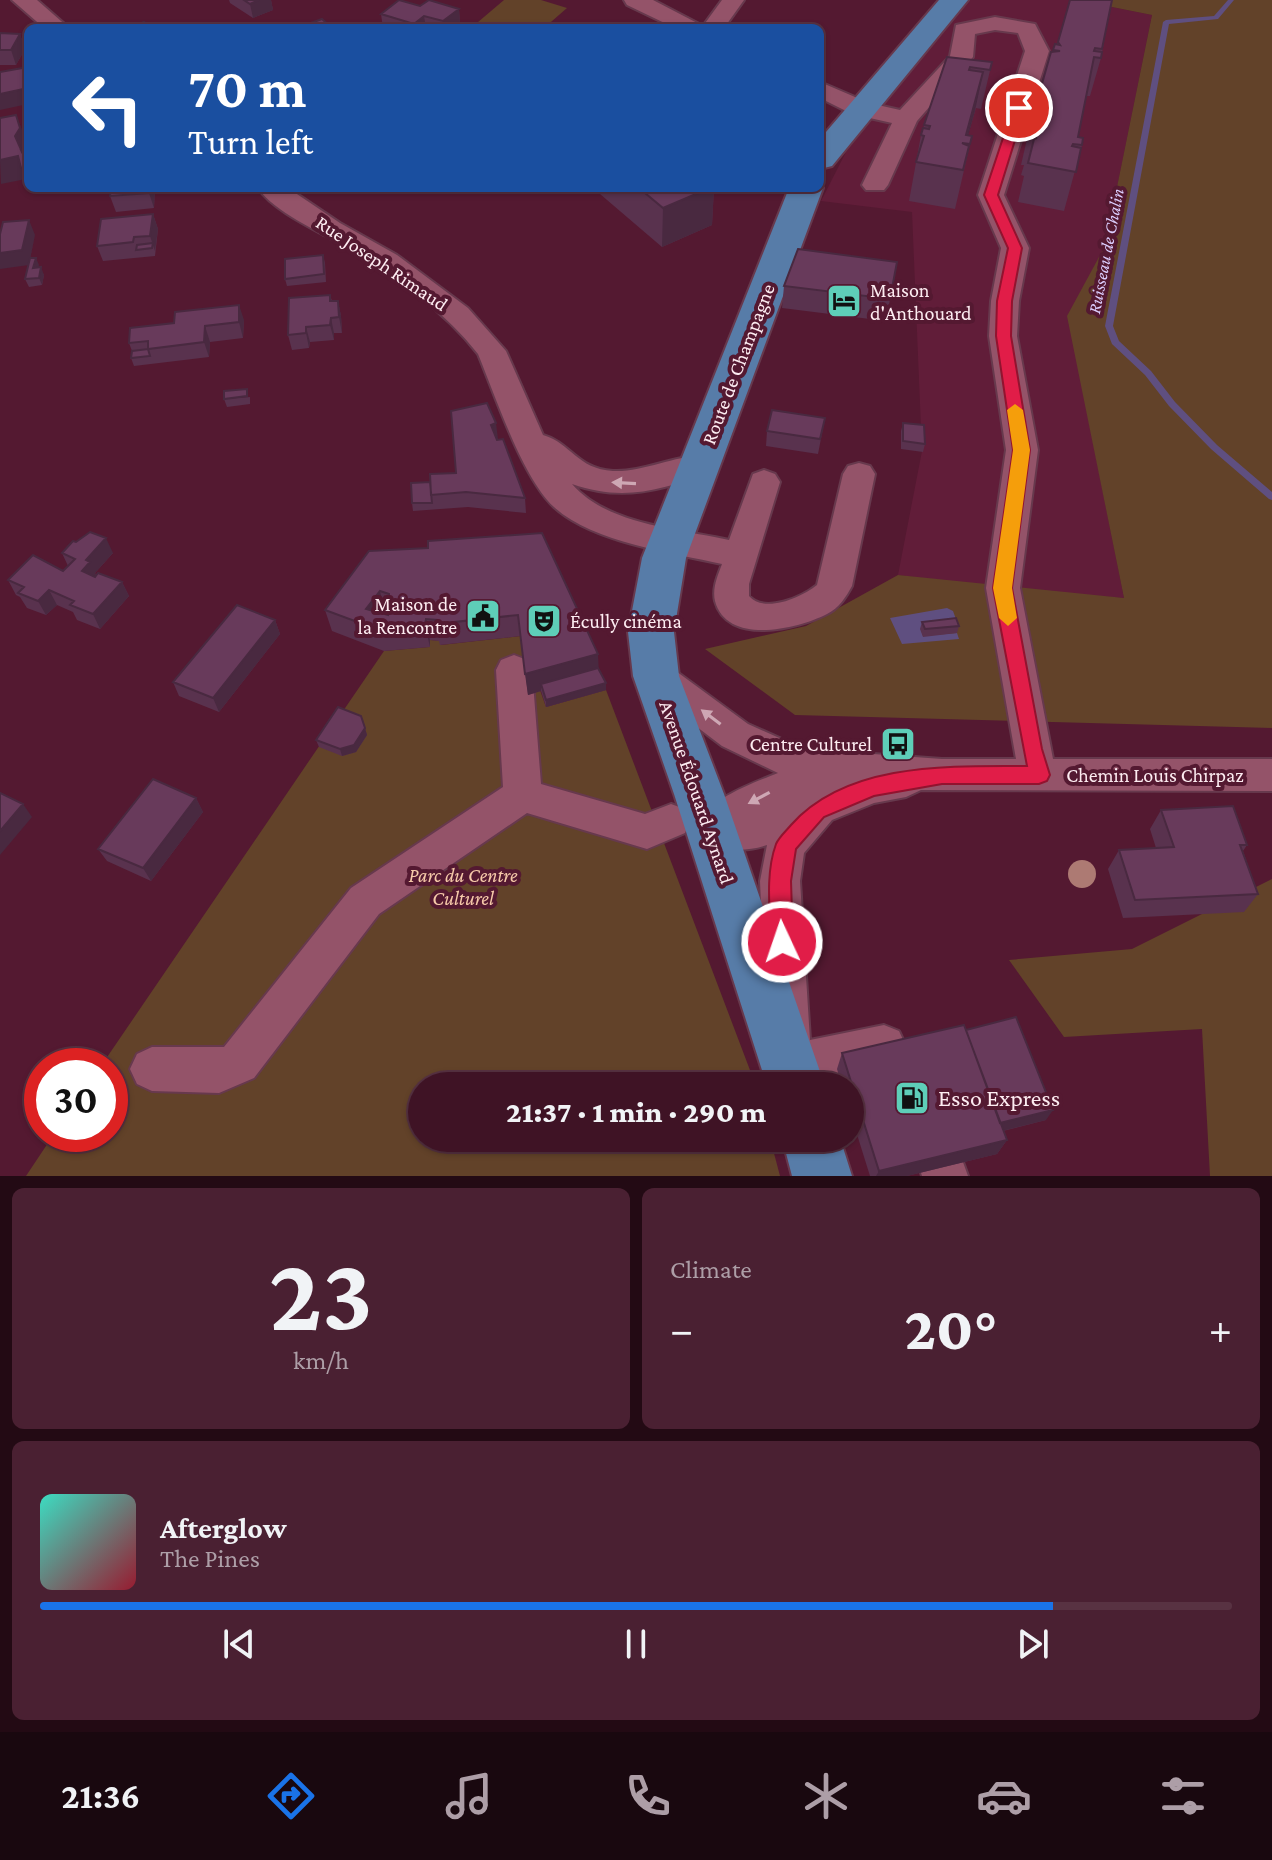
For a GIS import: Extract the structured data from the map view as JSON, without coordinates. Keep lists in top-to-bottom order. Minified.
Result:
{"streets":{"main road":["Route de Champagne","Avenue Édouard Aynard"],"street":["Rue Joseph Rimaud","Chemin Louis Chirpaz"]},"crossings":[["Rue Joseph Rimaud","Route de Champagne"],["Rue Joseph Rimaud","Avenue Édouard Aynard"],["Route de Champagne","Avenue Édouard Aynard"],["Chemin Louis Chirpaz","Avenue Édouard Aynard"]],"water":["Ruisseau de Chalin"],"parks":["Parc du Centre Culturel"],"places":{"hotel":["Maison d'Anthouard"],"public building":["Maison de la Rencontre"],"theatre":["Écully cinéma"],"bus stop":["Centre Culturel"],"fuel station":["Esso Express"]},"page":{"turn":["70 m","Turn left"],"limit":"30","trip":"21:37 · 1 min · 290 m","tile":[["23","km/h"],"Climate"],"heat":["−","20°","+"],"song":["Afterglow","The Pines"],"tabs":"21:36"}}
